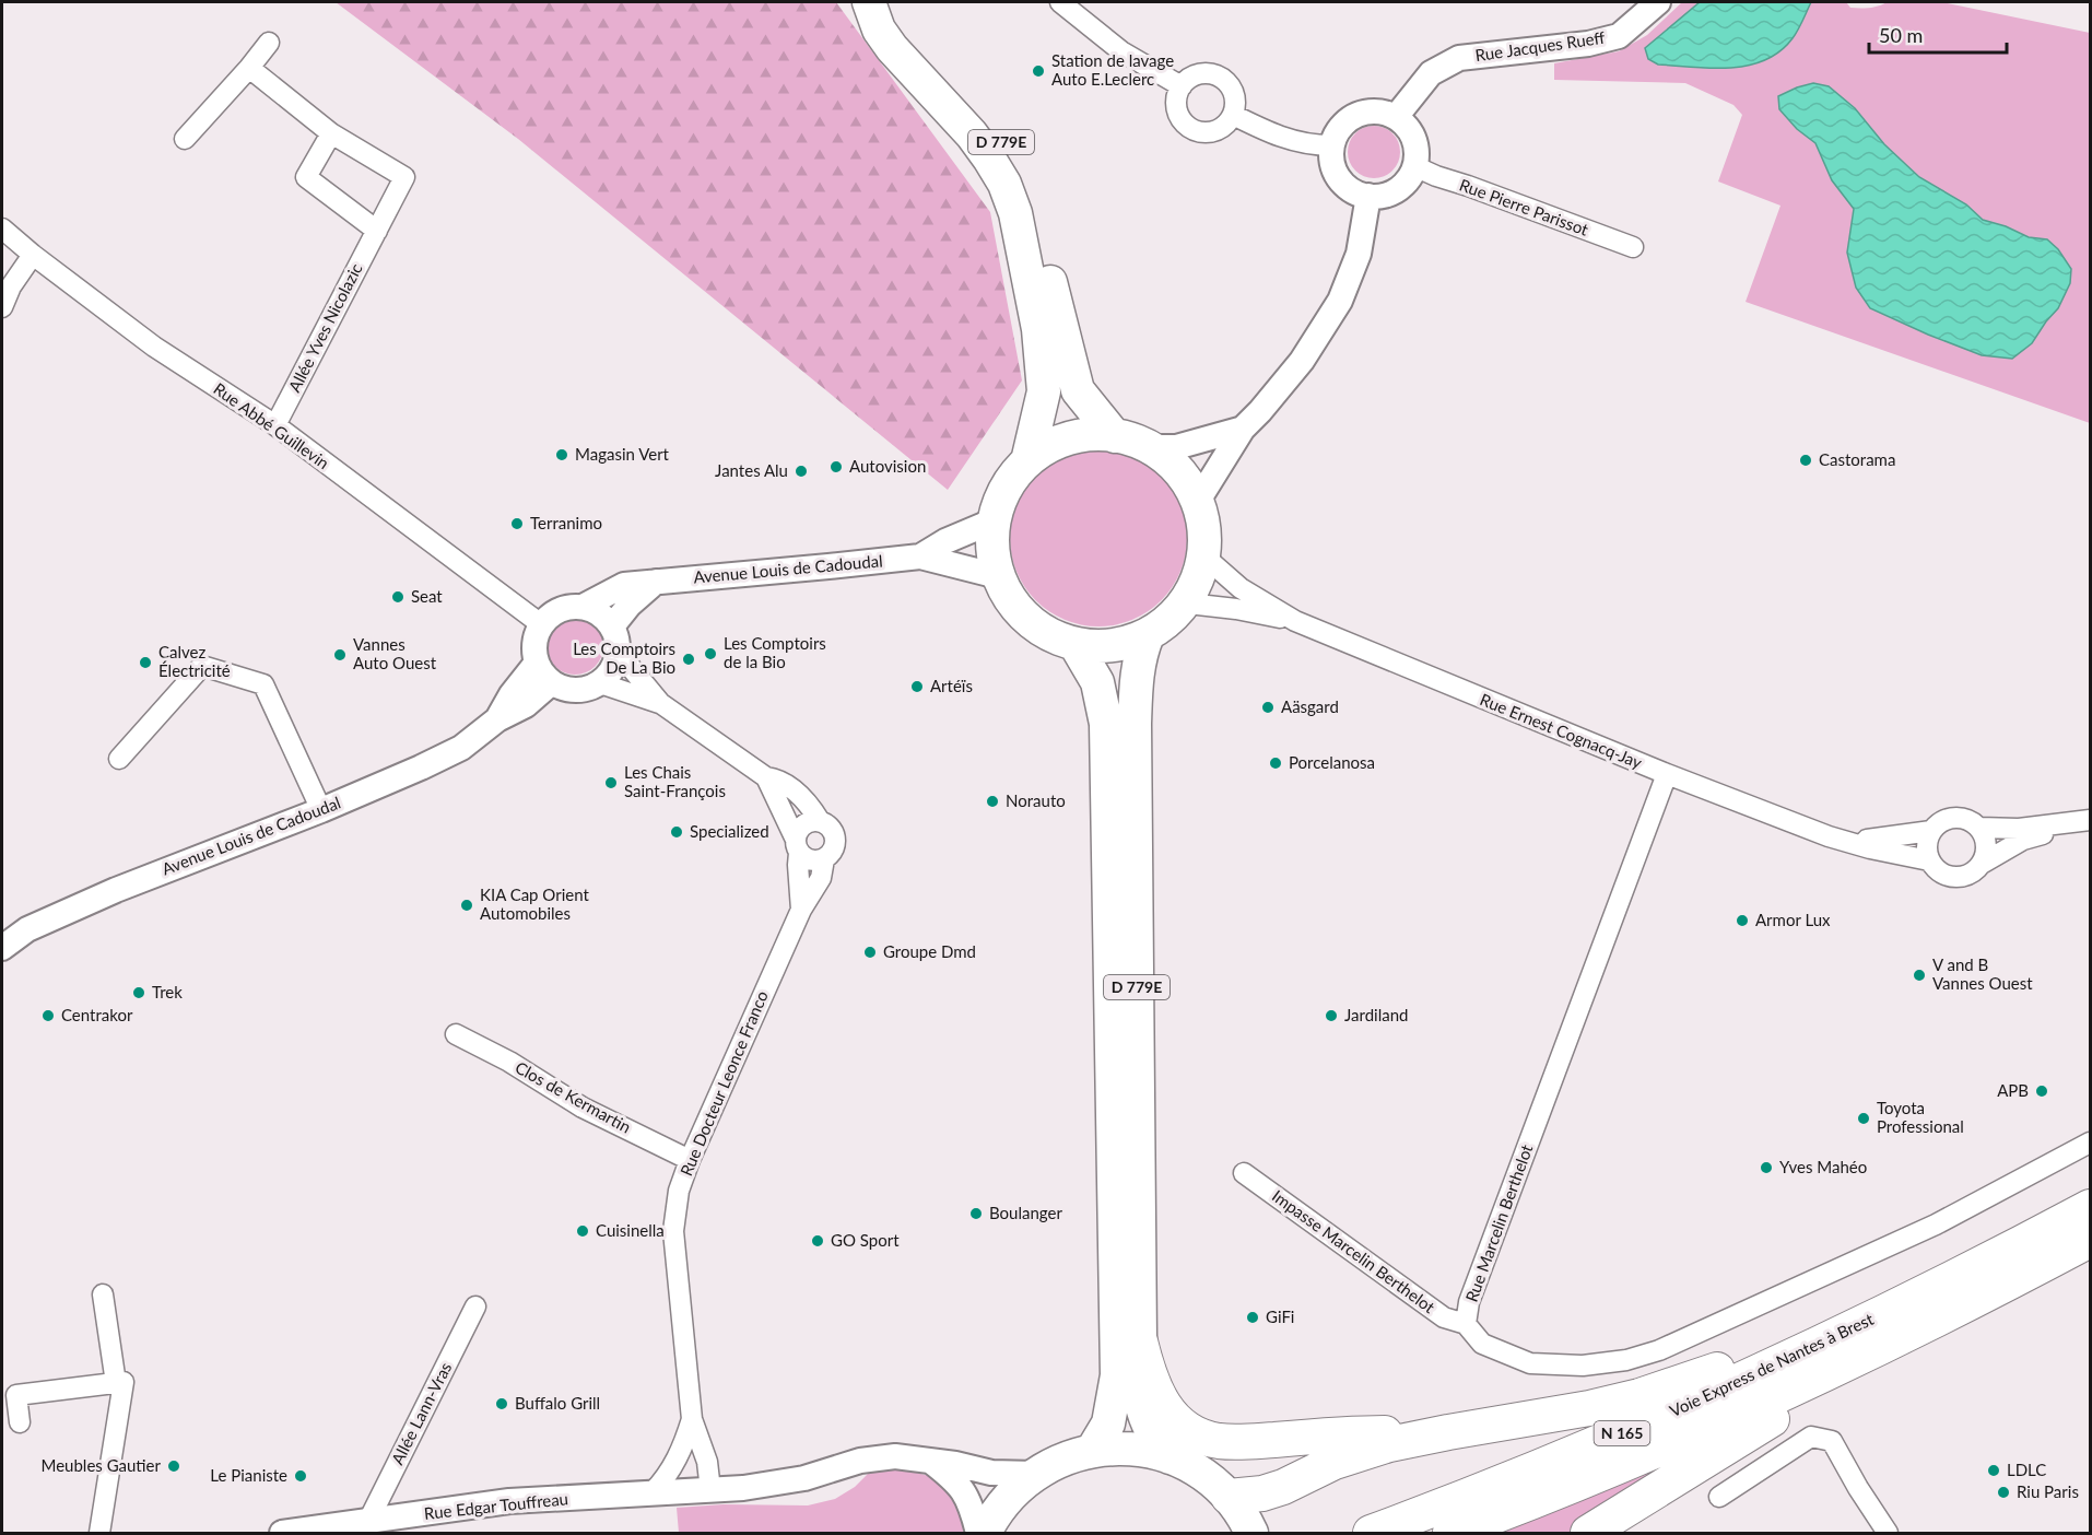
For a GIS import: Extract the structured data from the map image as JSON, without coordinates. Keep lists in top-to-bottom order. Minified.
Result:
{"streets":{"highway":["Voie Express de Nantes à Brest","N 165"],"main road":["D 779E"],"street":["Rue Jacques Rueff","Rue Pierre Parissot","Allée Yves Nicolazic","Rue Abbé Guillevin","Avenue Louis de Cadoudal","Rue Ernest Cognacq-Jay","Rue Docteur Leonce Franco","Clos de Kermartin","Rue Marcelin Berthelot","Impasse Marcelin Berthelot","Allée Lann-Vras","Rue Edgar Touffreau"]},"crossings":[["Rue Jacques Rueff","Rue Pierre Parissot"],["D 779E","Avenue Louis de Cadoudal"],["D 779E","Rue Ernest Cognacq-Jay"],["Allée Yves Nicolazic","Rue Abbé Guillevin"],["Rue Abbé Guillevin","Avenue Louis de Cadoudal"],["Avenue Louis de Cadoudal","Rue Ernest Cognacq-Jay"],["Rue Ernest Cognacq-Jay","Rue Marcelin Berthelot"],["Rue Docteur Leonce Franco","Clos de Kermartin"],["Rue Docteur Leonce Franco","Rue Edgar Touffreau"],["Rue Marcelin Berthelot","Impasse Marcelin Berthelot"],["Allée Lann-Vras","Rue Edgar Touffreau"]],"places":["Station de lavage Auto E.Leclerc","Magasin Vert","Castorama","Autovision","Jantes Alu","Terranimo","Seat","Les Comptoirs de la Bio","Vannes Auto Ouest","Les Comptoirs De La Bio","Calvez Électricité","Artéïs","Aäsgard","Porcelanosa","Les Chais Saint-François","Norauto","Specialized","KIA Cap Orient Automobiles","Armor Lux","Groupe Dmd","V and B Vannes Ouest","Trek","Centrakor","Jardiland","APB","Toyota Professional","Yves Mahéo","Boulanger","Cuisinella","GO Sport","GiFi","Buffalo Grill","Meubles Gautier","LDLC","Le Pianiste","Riu Paris"],"scale_bar":"50 m"}
